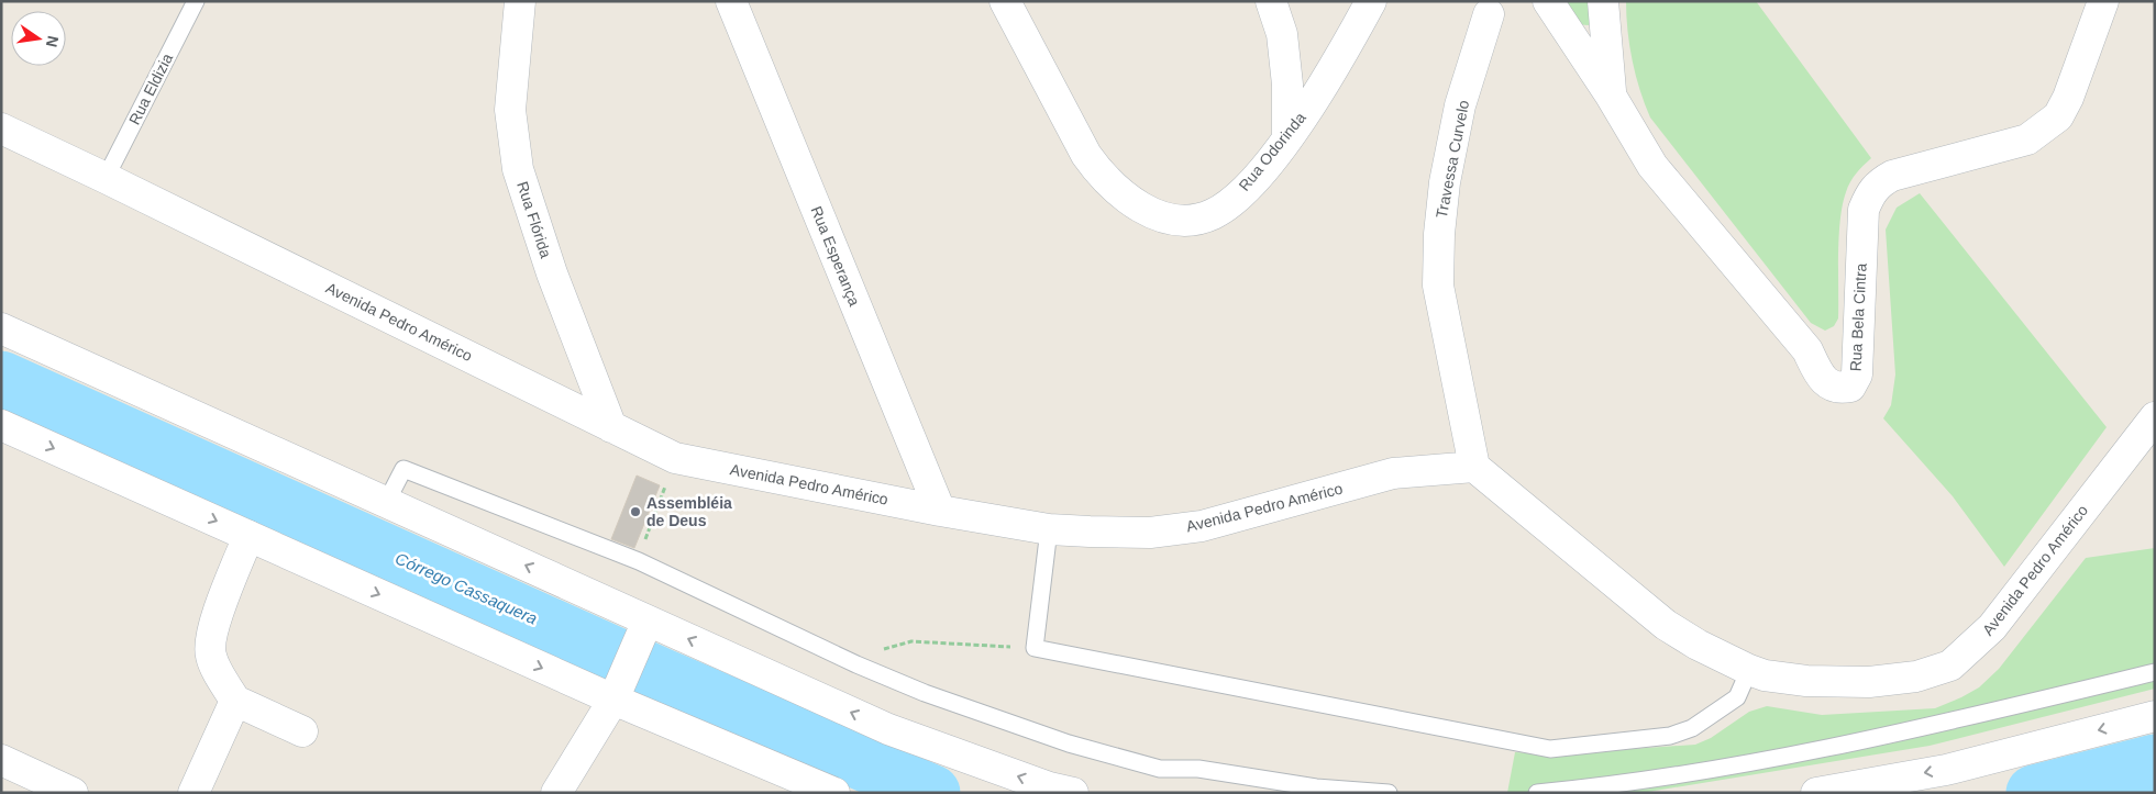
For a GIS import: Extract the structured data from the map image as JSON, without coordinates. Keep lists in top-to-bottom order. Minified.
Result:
{"streets":{"street":["Rua Odorinda","Travessa Curvelo","Rua Flórida","Rua Esperança","Rua Bela Cintra","Avenida Pedro Américo"],"lane":["Rua Eldizia"]},"crossings":[["Rua Eldizia","Avenida Pedro Américo"],["Travessa Curvelo","Avenida Pedro Américo"],["Rua Flórida","Avenida Pedro Américo"],["Rua Esperança","Avenida Pedro Américo"]],"water":["Córrego Cassaquera"],"places":["Assembléia de Deus"],"north":"right"}
